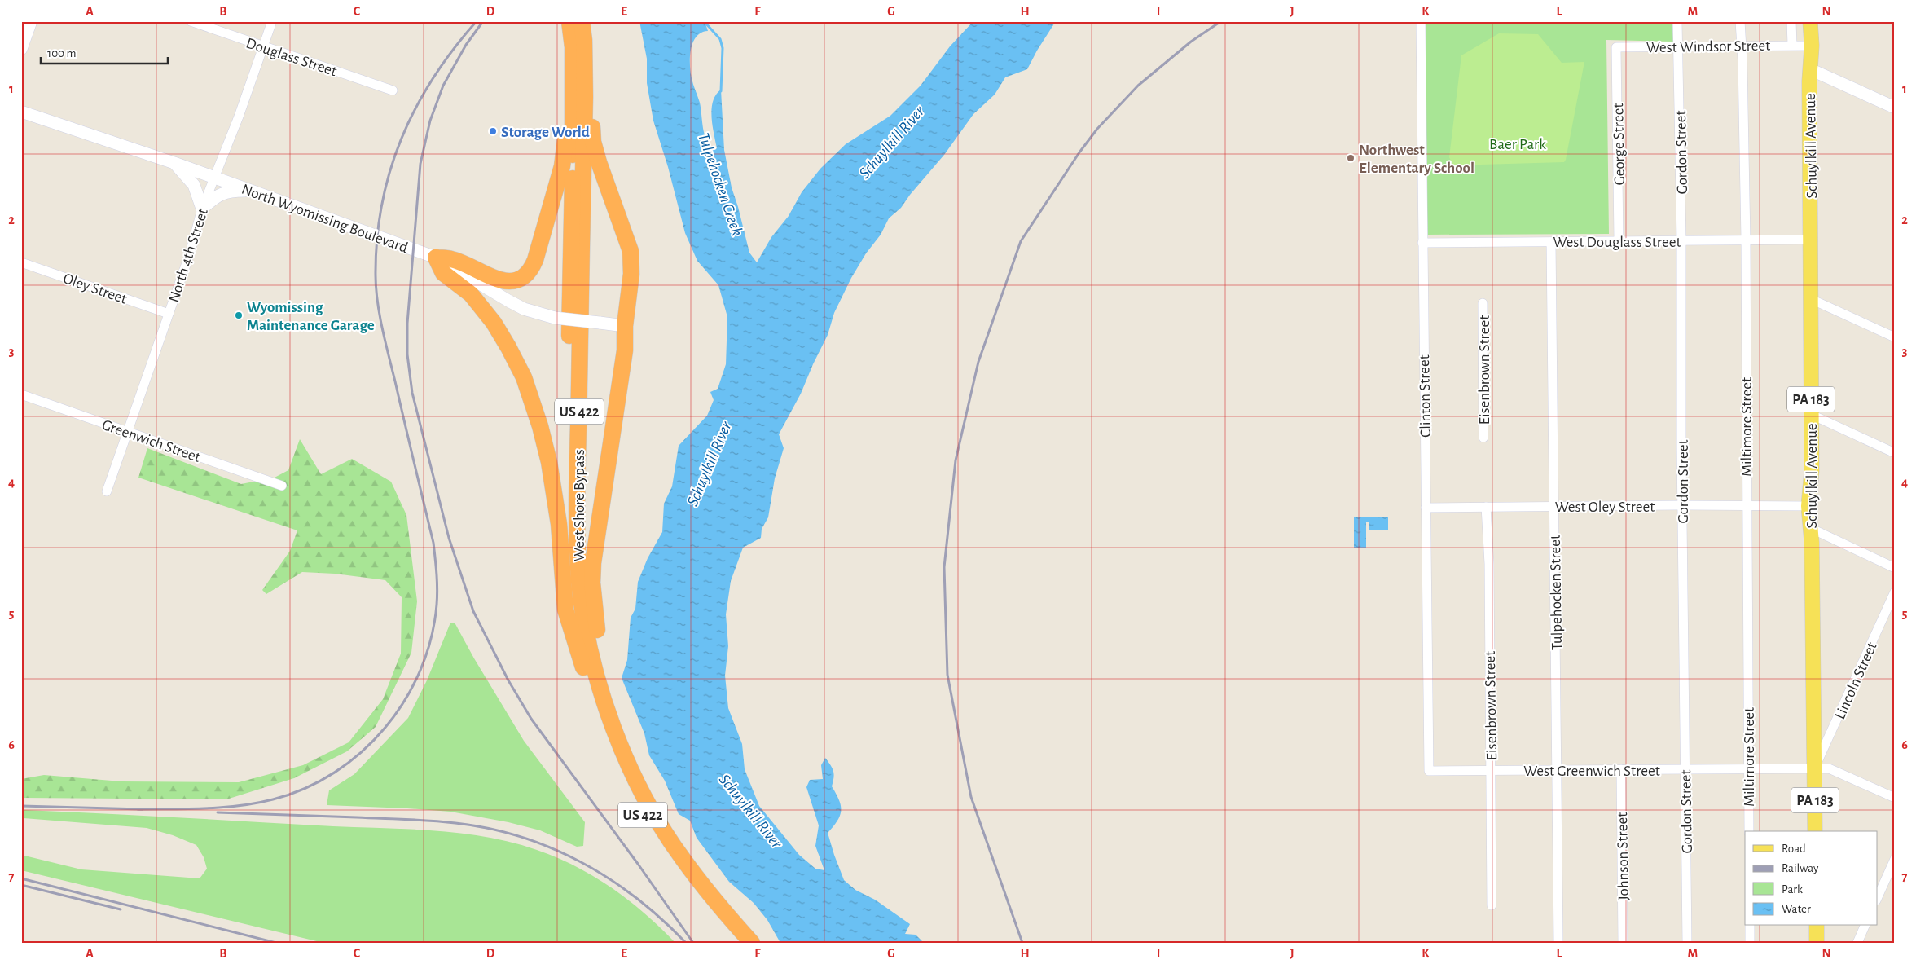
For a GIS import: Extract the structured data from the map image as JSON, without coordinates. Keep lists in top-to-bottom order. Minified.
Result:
{"streets":{"highway":["US 422","West Shore Bypass"],"main road":["Schuylkill Avenue","PA 183"],"street":["West Windsor Street","Douglass Street","George Street","Gordon Street","North Wyomissing Boulevard","West Douglass Street","North 4th Street","Oley Street","Eisenbrown Street","Clinton Street","Miltimore Street","Greenwich Street","West Oley Street","Tulpehocken Street","Lincoln Street","West Greenwich Street","Johnson Street"]},"crossings":[["West Windsor Street","George Street"],["West Windsor Street","Schuylkill Avenue"],["West Windsor Street","Gordon Street"],["West Windsor Street","Miltimore Street"],["Douglass Street","North 4th Street"],["George Street","West Douglass Street"],["Schuylkill Avenue","West Douglass Street"],["Schuylkill Avenue","West Oley Street"],["Schuylkill Avenue","Lincoln Street"],["Schuylkill Avenue","West Greenwich Street"],["Gordon Street","West Douglass Street"],["Gordon Street","West Oley Street"],["Gordon Street","West Greenwich Street"],["North Wyomissing Boulevard","North 4th Street"],["West Douglass Street","Clinton Street"],["West Douglass Street","Miltimore Street"],["West Douglass Street","Tulpehocken Street"],["North 4th Street","Oley Street"],["North 4th Street","Greenwich Street"],["Eisenbrown Street","West Oley Street"],["Eisenbrown Street","West Greenwich Street"],["Clinton Street","West Oley Street"],["Clinton Street","West Greenwich Street"],["Miltimore Street","West Oley Street"],["Miltimore Street","West Greenwich Street"],["West Oley Street","Tulpehocken Street"],["Tulpehocken Street","West Greenwich Street"],["Lincoln Street","West Greenwich Street"],["West Greenwich Street","Johnson Street"]],"water":["Schuylkill River","Tulpehocken Creek"],"parks":["Baer Park"],"places":["Storage World","Northwest Elementary School","Wyomissing Maintenance Garage"],"legend":["Road","Railway","Park","Water"],"scale_bar":"100 m","grid":{"columns":["A","B","C","D","E","F","G","H","I","J","K","L","M","N"],"rows":["1","2","3","4","5","6","7"]}}
